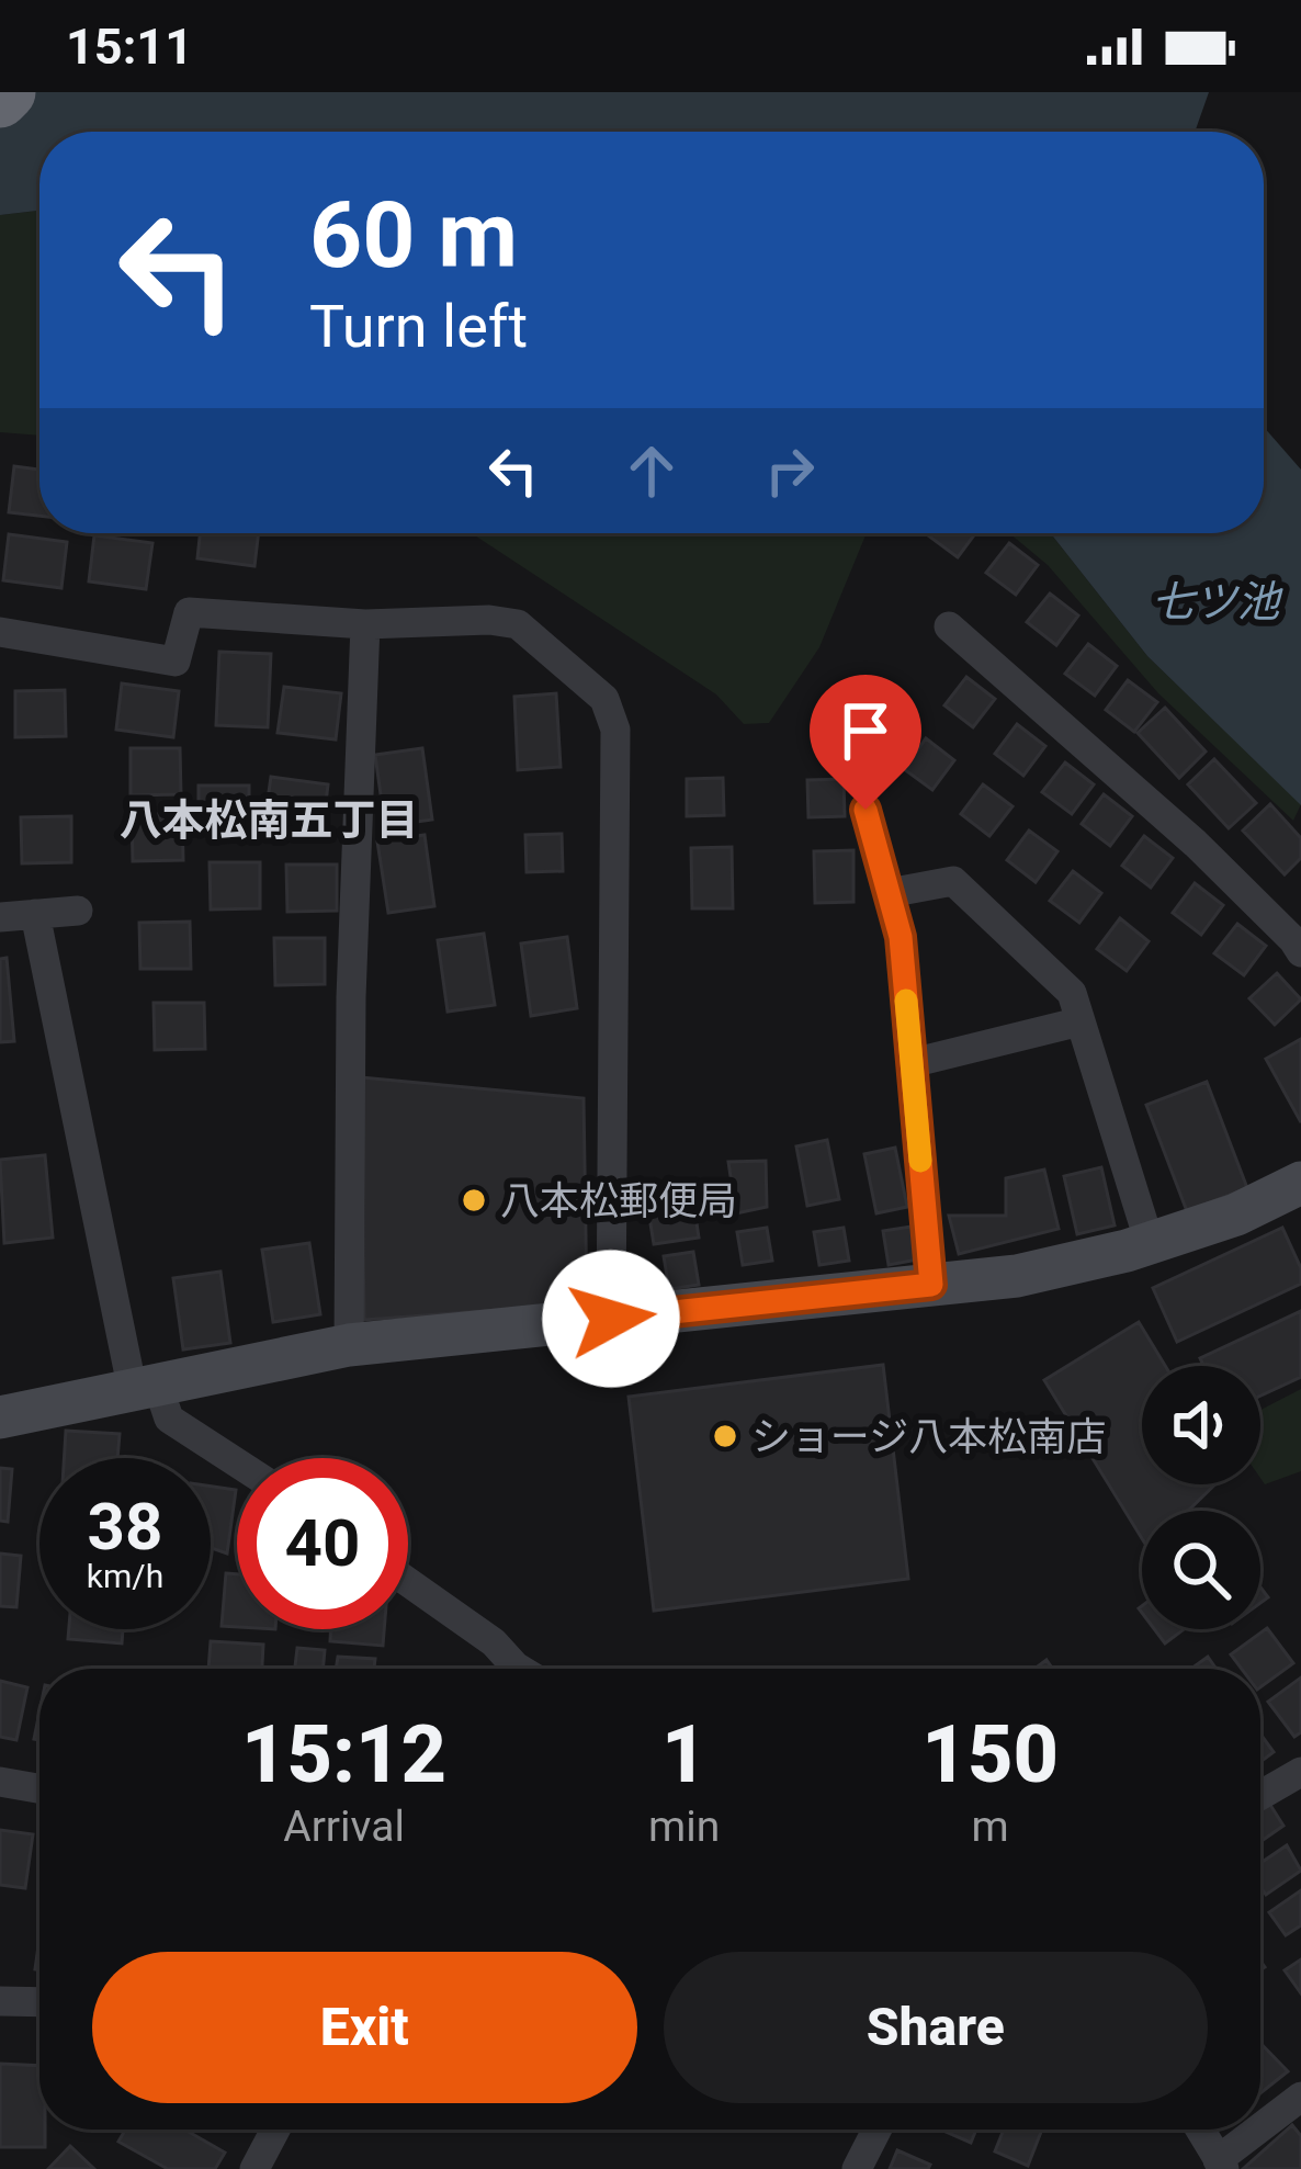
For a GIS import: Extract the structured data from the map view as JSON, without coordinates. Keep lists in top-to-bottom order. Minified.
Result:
{"districts":["八本松南五丁目"],"water":["七ツ池"],"places":["八本松郵便局","ショージ八本松南店"],"page":{"status":"15:11","turn":["60 m","Turn left"],"speed":"38 km/h","limit":"40","eta":["15:12","Arrival","1","min","150","m"],"buttons":["Exit","Share"]}}
